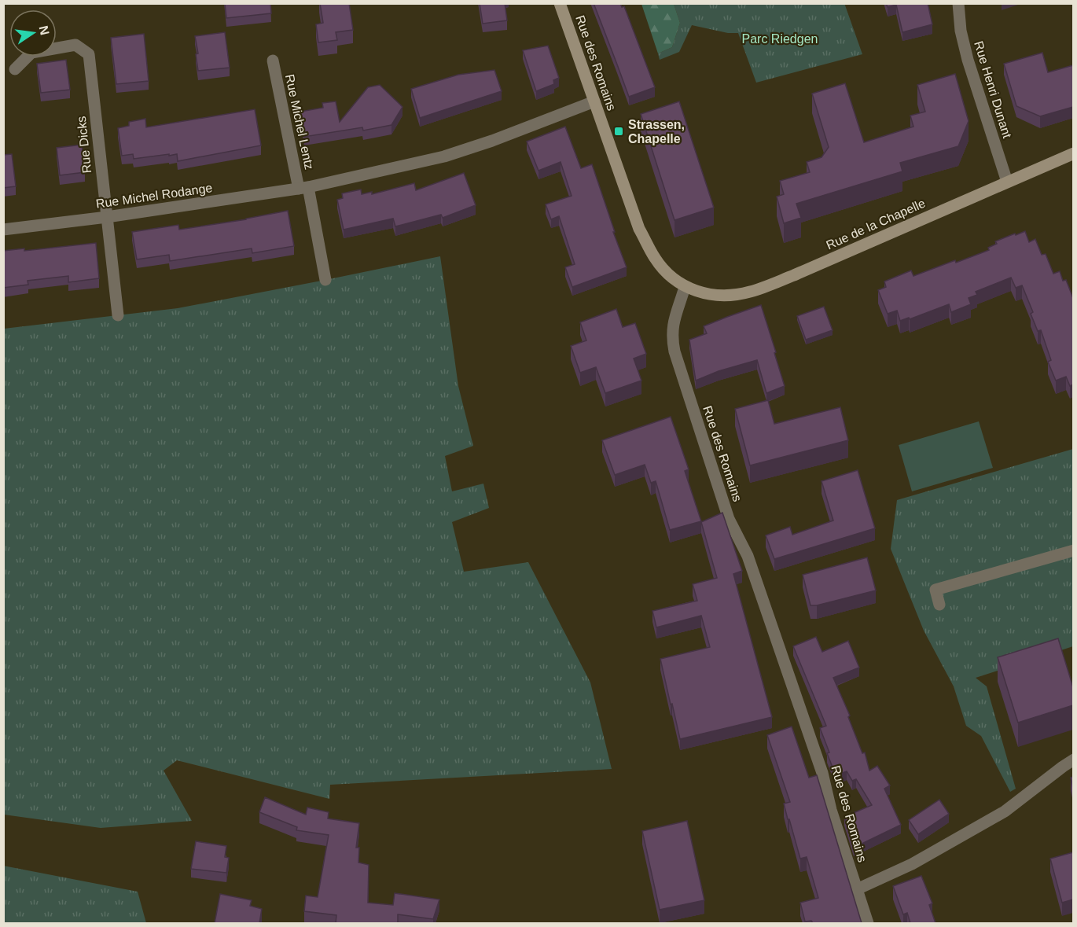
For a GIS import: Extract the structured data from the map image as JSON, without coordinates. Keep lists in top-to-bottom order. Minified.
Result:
{"streets":{"main road":["Rue des Romains","Rue de la Chapelle"],"street":["Rue Henri Dunant","Rue Michel Lentz","Rue Dicks","Rue Michel Rodange"]},"crossings":[["Rue des Romains","Rue Michel Rodange"],["Rue des Romains","Rue de la Chapelle"],["Rue Henri Dunant","Rue de la Chapelle"],["Rue Michel Lentz","Rue Michel Rodange"],["Rue Dicks","Rue Michel Rodange"]],"parks":["Parc Riedgen"],"places":{"transit":["Strassen, Chapelle"]},"north":"right"}
